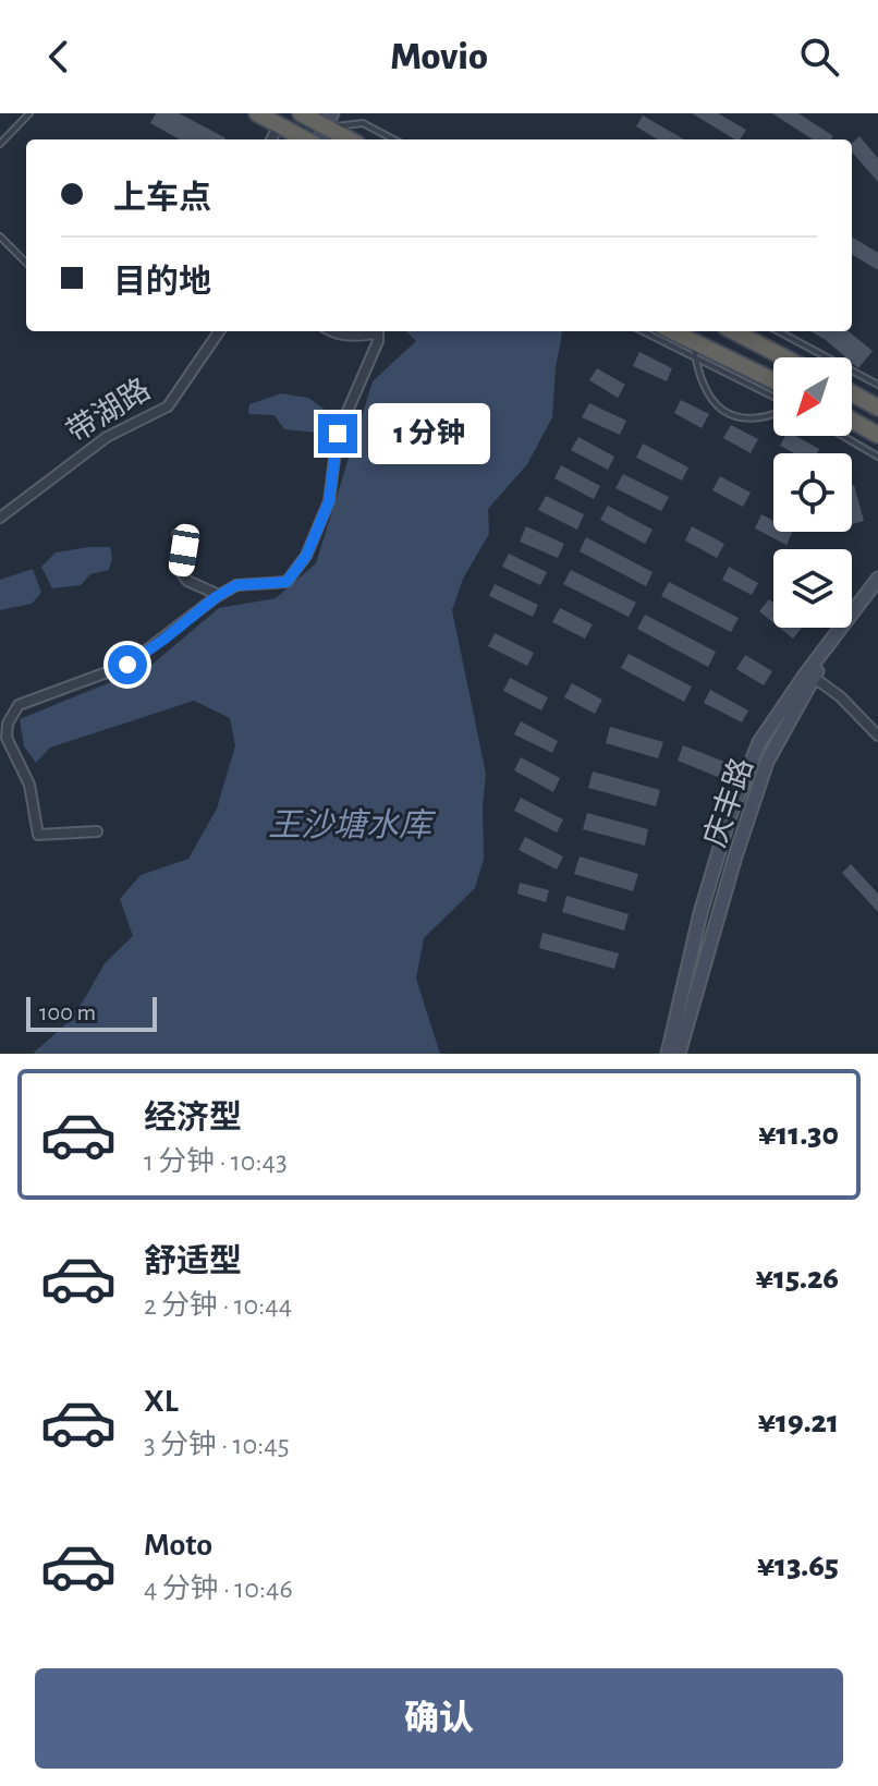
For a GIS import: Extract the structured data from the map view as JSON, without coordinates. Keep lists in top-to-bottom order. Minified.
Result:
{"streets":{"main road":["庆丰路"],"street":["带湖路"]},"water":["王沙塘水库"],"scale_bar":"100 m","north":"bottom left","page":{"header":"Movio","banner":["上车点","目的地"],"bubble":"1 分钟","scale":"100 m","list":[{"name":"经济型","note":"1 分钟 · 10:43","value":"¥11.30"},{"name":"舒适型","note":"2 分钟 · 10:44","value":"¥15.26"},{"name":"XL","note":"3 分钟 · 10:45","value":"¥19.21"},{"name":"Moto","note":"4 分钟 · 10:46","value":"¥13.65"}],"buttons":"确认"}}
